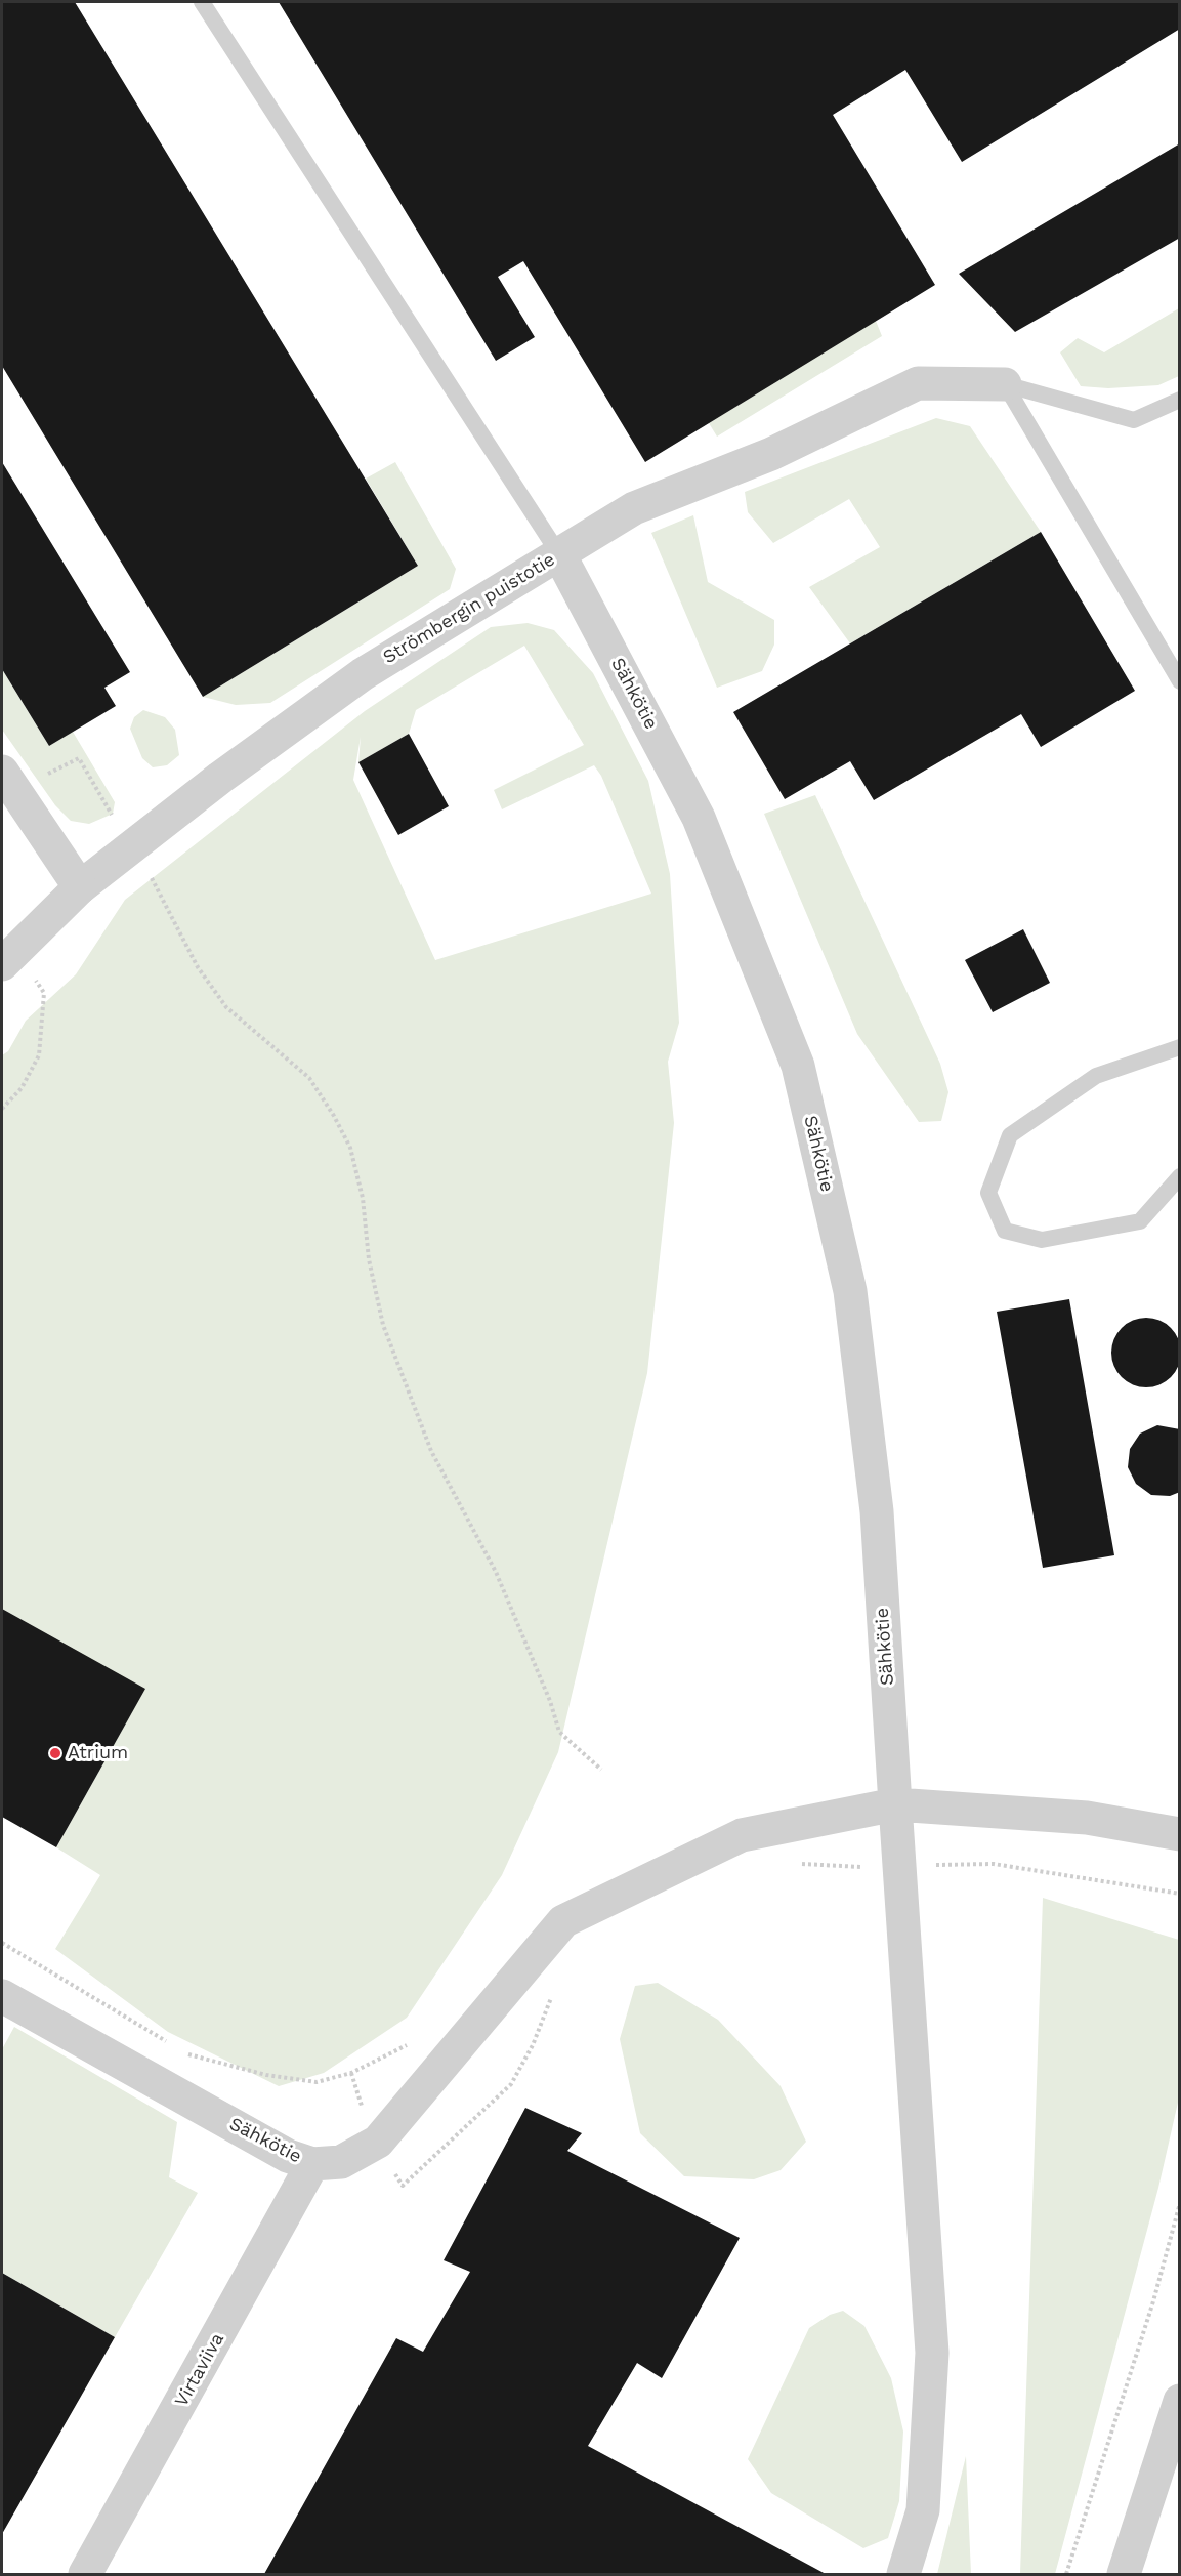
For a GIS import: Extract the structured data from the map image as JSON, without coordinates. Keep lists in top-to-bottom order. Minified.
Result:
{"streets":{"street":["Strömbergin puistotie","Sähkötie","Virtaviiva"]},"crossings":[["Strömbergin puistotie","Sähkötie"],["Sähkötie","Virtaviiva"]],"places":["Atrium"]}
